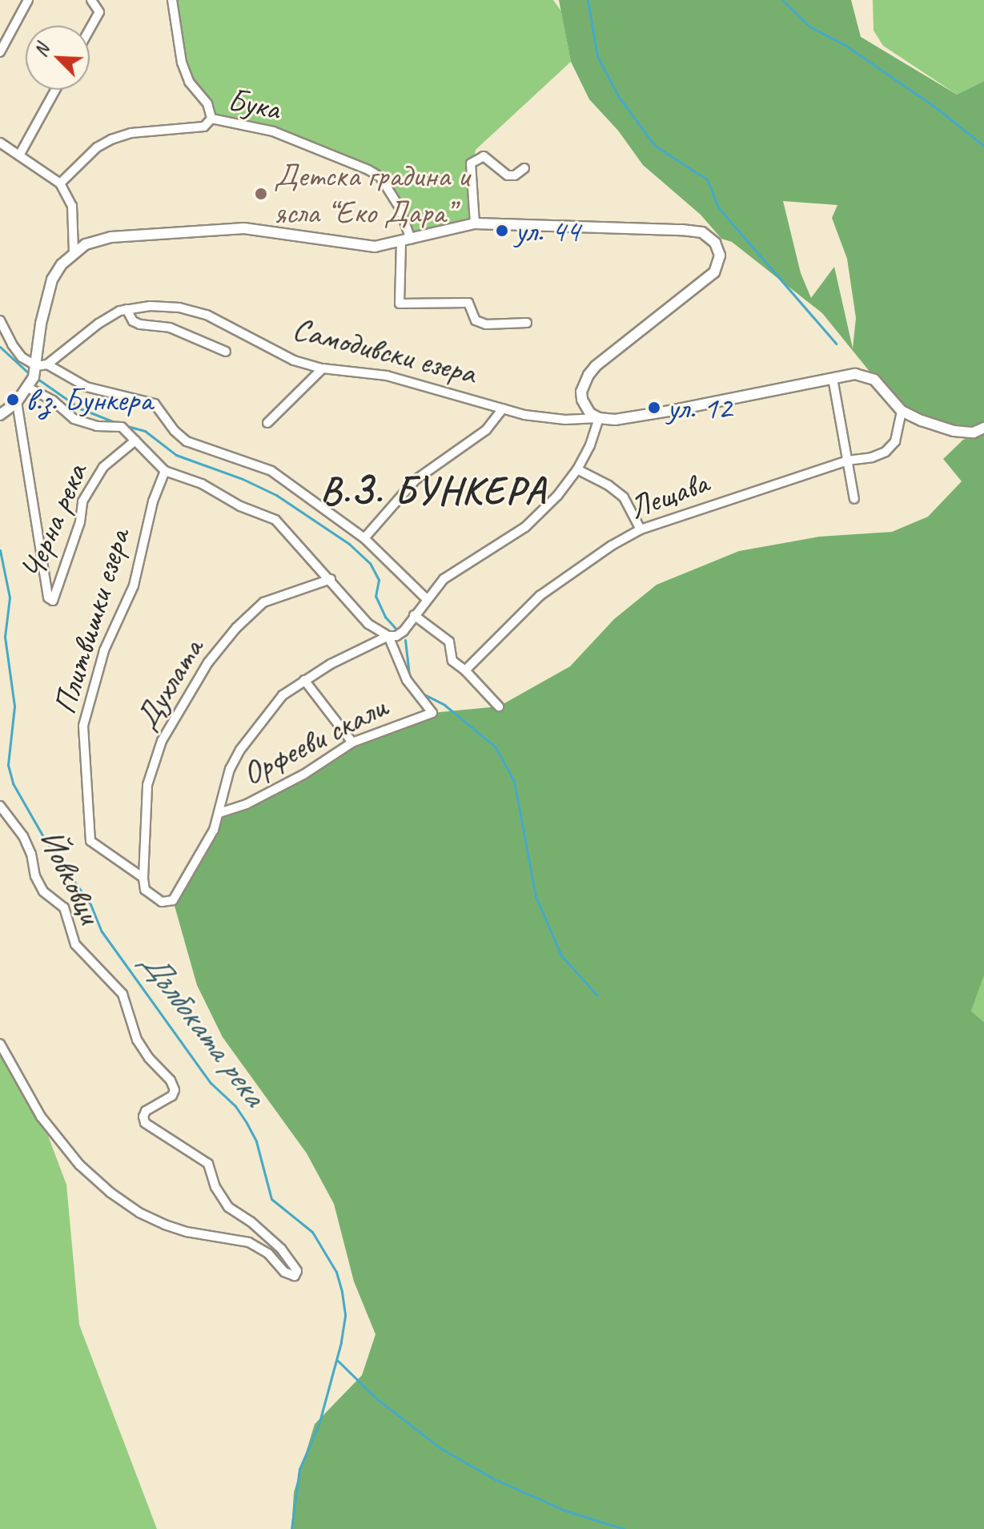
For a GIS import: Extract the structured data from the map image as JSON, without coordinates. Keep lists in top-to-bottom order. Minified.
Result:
{"streets":{"street":["Бука","Самодивски езера","Лещава","Черна река","Плитвишки езера","Духлата","Орфееви скали","Йовковци"]},"crossings":[["Плитвишки езера","Духлата"]],"districts":["В.З. БУНКЕРА"],"water":["Дълбоката река"],"places":["Детска градина и ясла “Еко Дара”","ул. 44","в.з. Бункера","ул. 12"],"north":"top left"}
